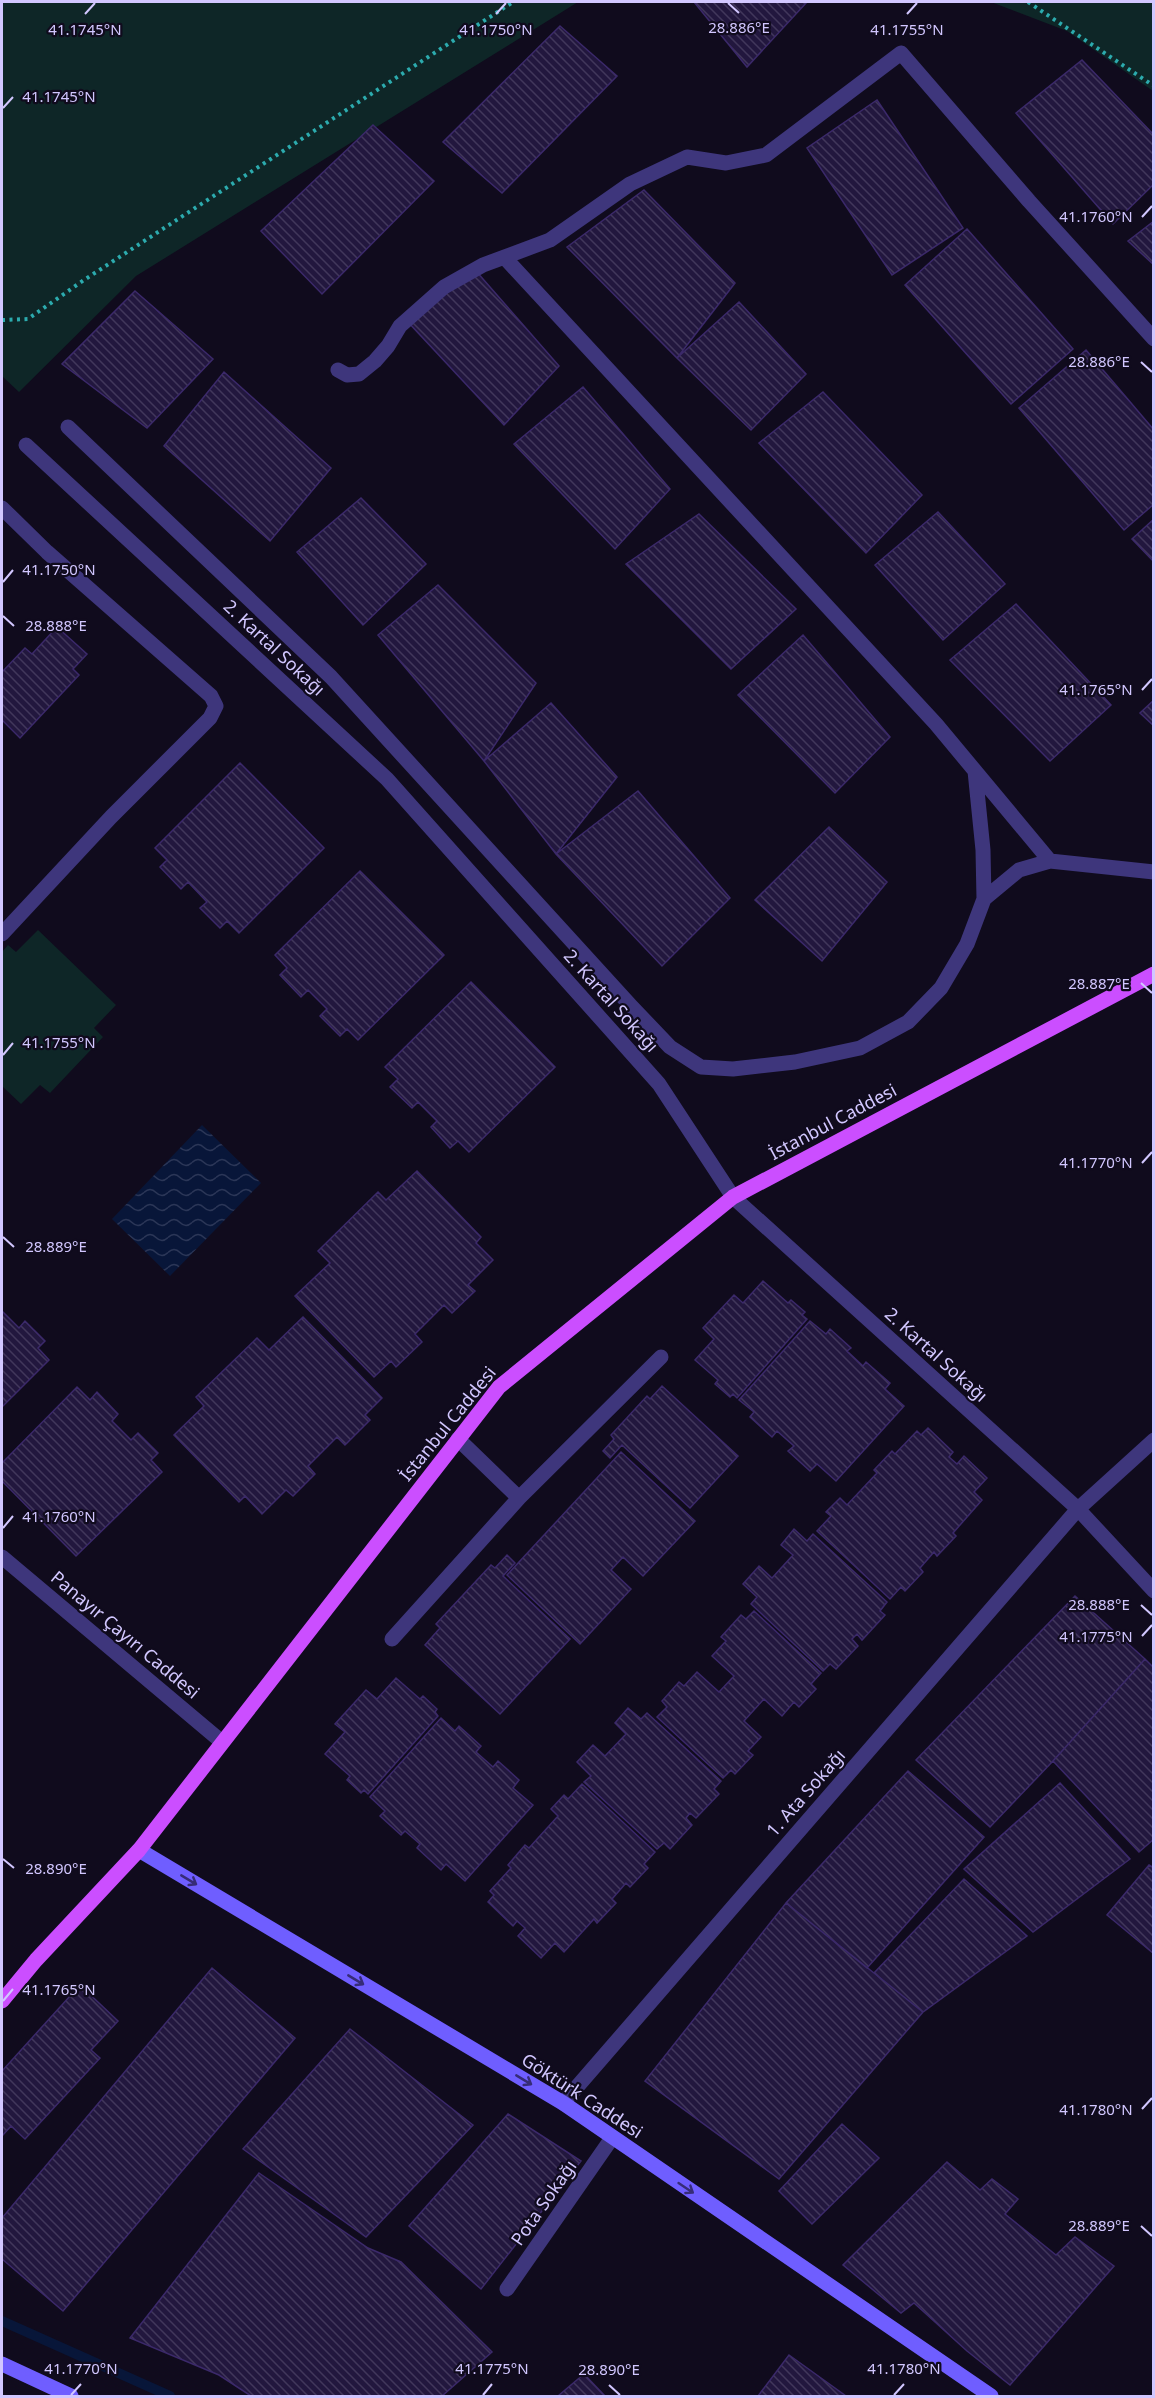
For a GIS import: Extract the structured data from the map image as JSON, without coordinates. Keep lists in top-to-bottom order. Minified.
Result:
{"streets":{"main road":["İstanbul Caddesi","Göktürk Caddesi"],"street":["2. Kartal Sokağı","Panayır Çayırı Caddesi","1. Ata Sokağı","Pota Sokağı"]},"crossings":[["2. Kartal Sokağı","İstanbul Caddesi"],["2. Kartal Sokağı","1. Ata Sokağı"],["İstanbul Caddesi","Panayır Çayırı Caddesi"],["İstanbul Caddesi","Göktürk Caddesi"],["1. Ata Sokağı","Göktürk Caddesi"],["Göktürk Caddesi","Pota Sokağı"]],"one_way":["Göktürk Caddesi"],"coordinates":["28.886°E","41.1745°N","41.1750°N","41.1755°N","41.1760°N","28.888°E","41.1765°N","28.887°E","41.1770°N","28.889°E","41.1775°N","28.890°E","41.1780°N"]}
